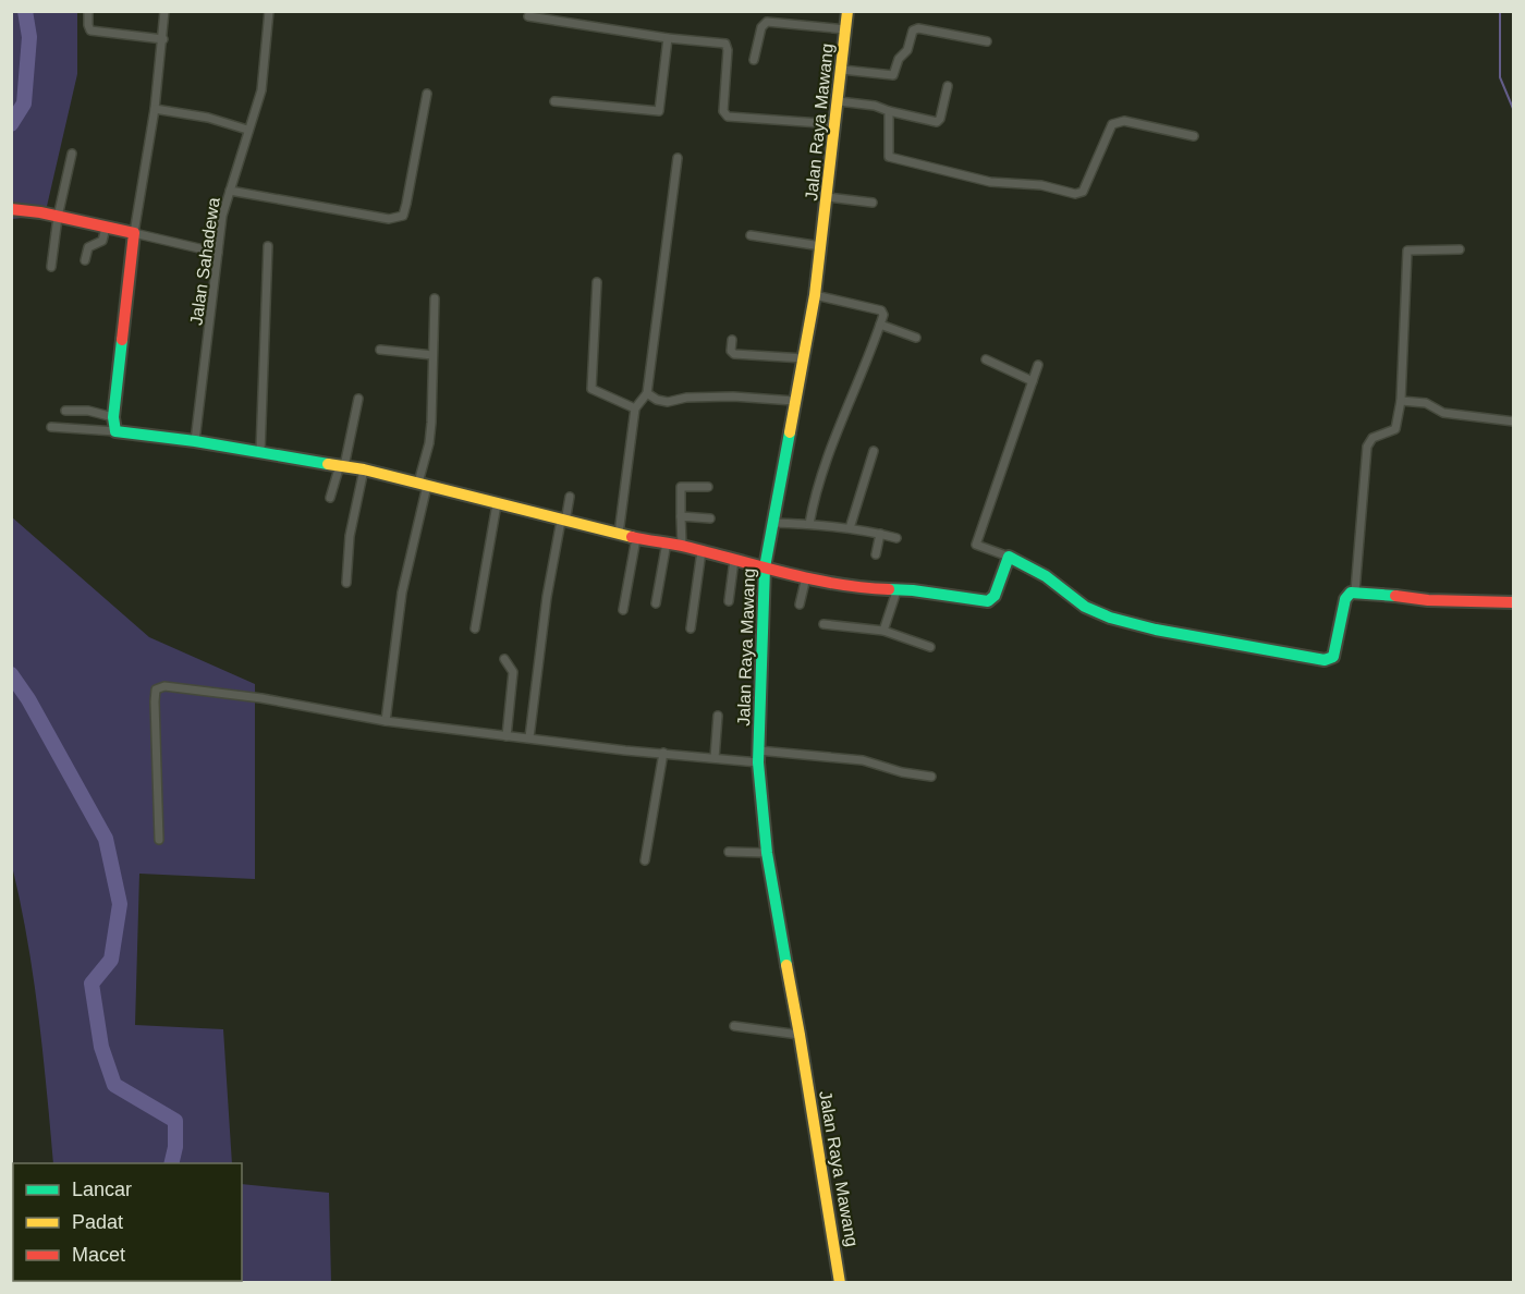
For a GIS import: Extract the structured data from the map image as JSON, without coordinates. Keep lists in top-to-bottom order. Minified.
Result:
{"streets":{"street":["Jalan Raya Mawang","Jalan Sahadewa"]},"legend":["Lancar","Padat","Macet"]}
